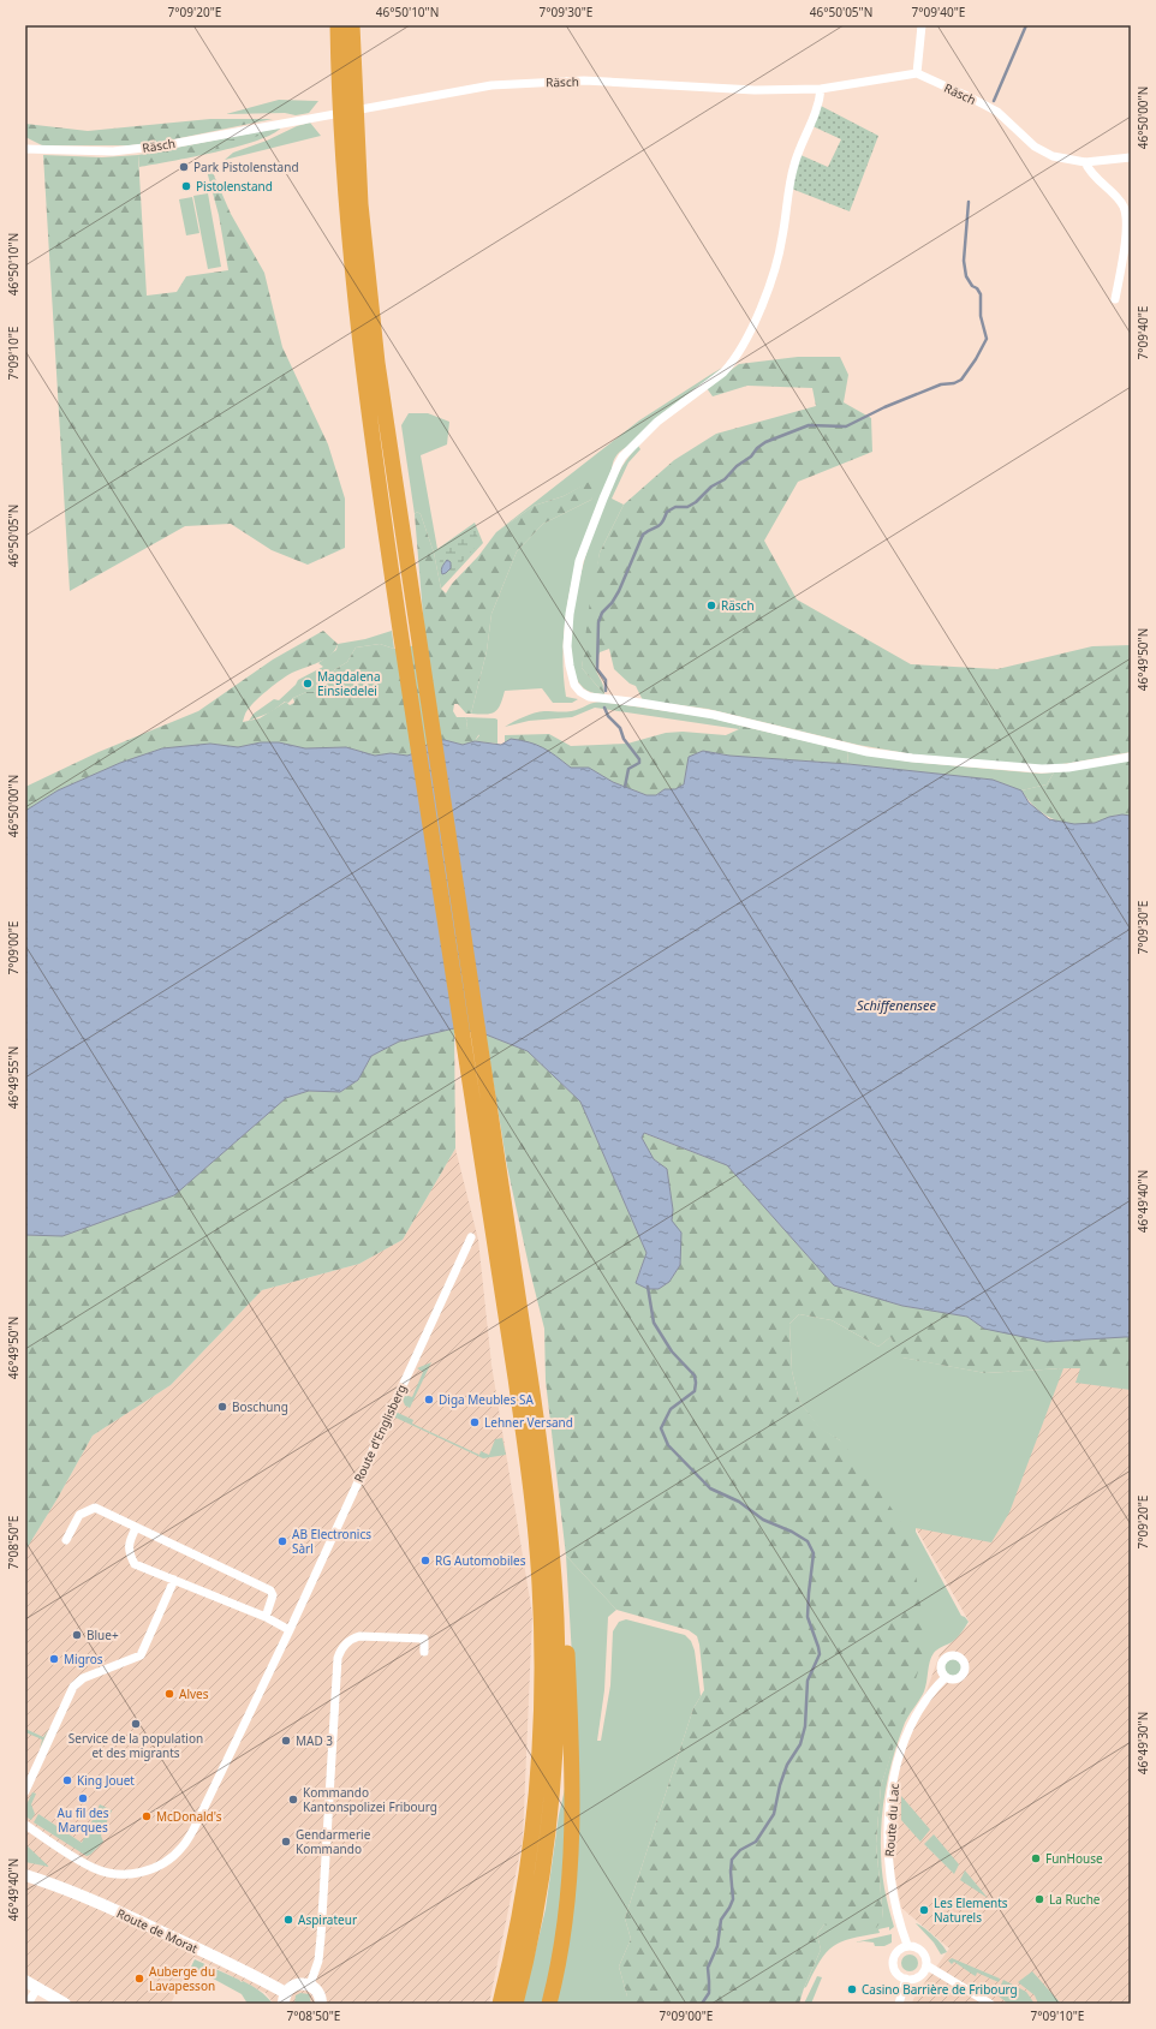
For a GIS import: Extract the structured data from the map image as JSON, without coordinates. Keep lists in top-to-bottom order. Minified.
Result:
{"streets":{"main road":["Route de Morat"],"street":["Räsch","Route d'Englisberg","Route du Lac"]},"water":["Schiffenensee"],"places":["Park Pistolenstand","Pistolenstand","Räsch","Magdalena Einsiedelei","Diga Meubles SA","Boschung","Lehner Versand","AB Electronics Sàrl","RG Automobiles","Blue+","Migros","Alves","Service de la population et des migrants","MAD 3","King Jouet","Au fil des Marques","Kommando Kantonspolizei Fribourg","McDonald's","Gendarmerie Kommando","FunHouse","La Ruche","Les Elements Naturels","Aspirateur","Auberge du Lavapesson","Casino Barrière de Fribourg"],"coordinates":["7°09'20\"E","46°50'10\"N","7°09'30\"E","46°50'05\"N","7°09'40\"E","46°50'00\"N","7°09'10\"E","46°49'50\"N","7°09'00\"E","46°49'55\"N","46°49'40\"N","7°08'50\"E","46°49'30\"N"]}
